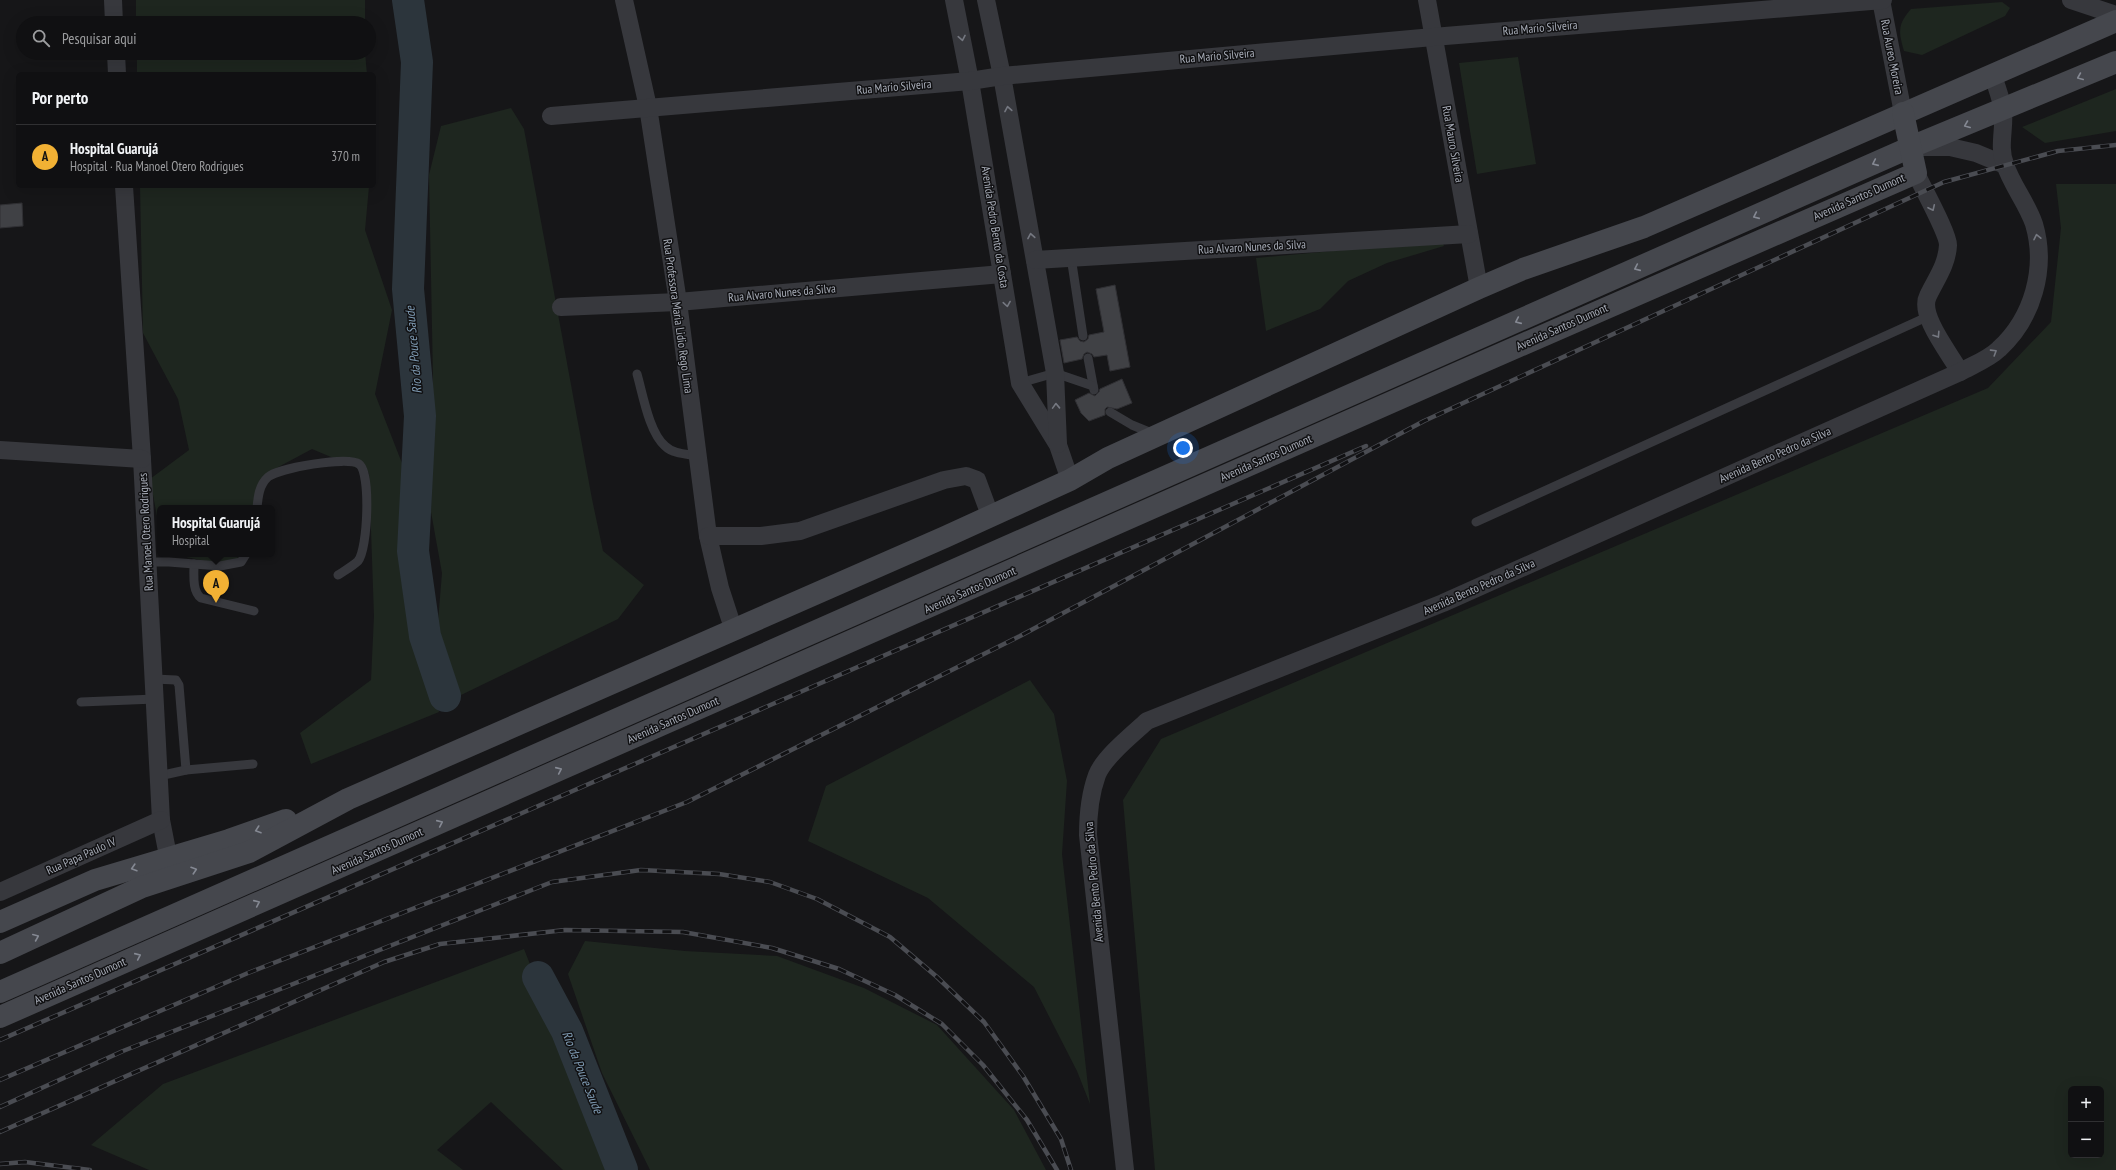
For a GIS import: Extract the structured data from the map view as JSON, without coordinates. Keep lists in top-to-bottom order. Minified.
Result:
{"streets":{"main road":["Avenida Santos Dumont"],"street":["Rua Mario Silveira","Rua Aureo Moreira","Rua Mauro Silveira","Avenida Pedro Bento da Costa","Rua Alvaro Nunes da Silva","Rua Professora Maria Lidio Rego Lima","Avenida Bento Pedro da Silva","Rua Manoel Otero Rodrigues","Rua Papa Paulo IV"]},"crossings":[["Rua Mario Silveira","Rua Aureo Moreira"],["Rua Mario Silveira","Rua Mauro Silveira"],["Rua Mario Silveira","Avenida Pedro Bento da Costa"],["Rua Mario Silveira","Rua Professora Maria Lidio Rego Lima"],["Rua Aureo Moreira","Avenida Santos Dumont"],["Rua Mauro Silveira","Rua Alvaro Nunes da Silva"],["Avenida Pedro Bento da Costa","Rua Alvaro Nunes da Silva"],["Rua Alvaro Nunes da Silva","Rua Professora Maria Lidio Rego Lima"],["Rua Manoel Otero Rodrigues","Rua Papa Paulo IV"]],"water":["Rio da Pouce Saude"],"page":{"search":"Pesquisar aqui","heading":"Por perto","list":[{"mark":"A","name":"Hospital Guarujá","note":"Hospital · Rua Manoel Otero Rodrigues","value":"370 m"}],"popup":["Hospital Guarujá","Hospital"],"pins":"A","map_buttons":["+","−"]}}
